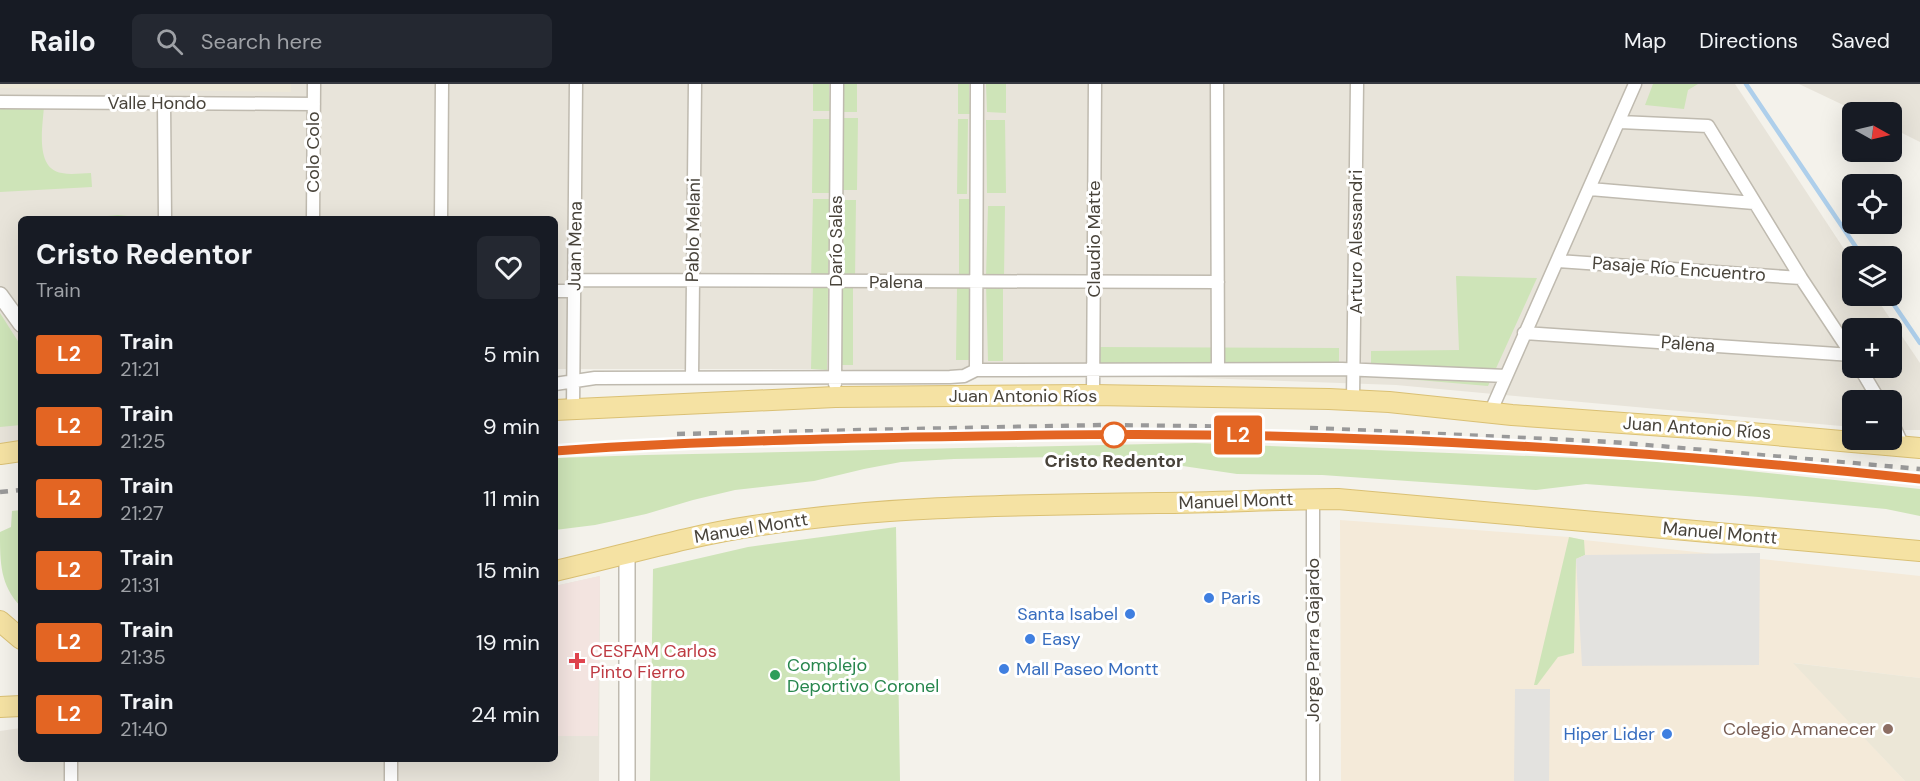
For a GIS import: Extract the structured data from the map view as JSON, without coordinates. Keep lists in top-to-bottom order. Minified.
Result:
{"streets":{"main road":["Juan Antonio Ríos","Manuel Montt"],"street":["Valle Hondo","Colo Colo","Pablo Melani","Claudio Matte","Darío Salas","Arturo Alessandri","Juan Mena","Pasaje Río Encuentro","Palena","Jorge Parra Gajardo"]},"crossings":[["Valle Hondo","Colo Colo"],["Pablo Melani","Palena"],["Claudio Matte","Palena"],["Claudio Matte","Juan Antonio Ríos"],["Darío Salas","Palena"],["Darío Salas","Juan Antonio Ríos"],["Arturo Alessandri","Juan Antonio Ríos"],["Juan Mena","Palena"],["Juan Mena","Juan Antonio Ríos"],["Manuel Montt","Jorge Parra Gajardo"]],"places":{"other":["Cristo Redentor","Paris","Santa Isabel","Easy","Mall Paseo Montt","Complejo Deportivo Coronel","Colegio Amanecer","Hiper Lider"],"health":["CESFAM Carlos Pinto Fierro"]},"north":"right","page":{"header":"Railo","search":"Search here","nav":["Map","Directions","Saved"],"on_map":"L2","map_buttons":["+","−"],"heading":["Cristo Redentor","Train"],"list":[{"mark":"L2","name":"Train","note":"21:21","value":"5 min"},{"mark":"L2","name":"Train","note":"21:25","value":"9 min"},{"mark":"L2","name":"Train","note":"21:27","value":"11 min"},{"mark":"L2","name":"Train","note":"21:31","value":"15 min"},{"mark":"L2","name":"Train","note":"21:35","value":"19 min"},{"mark":"L2","name":"Train","note":"21:40","value":"24 min"}]}}
